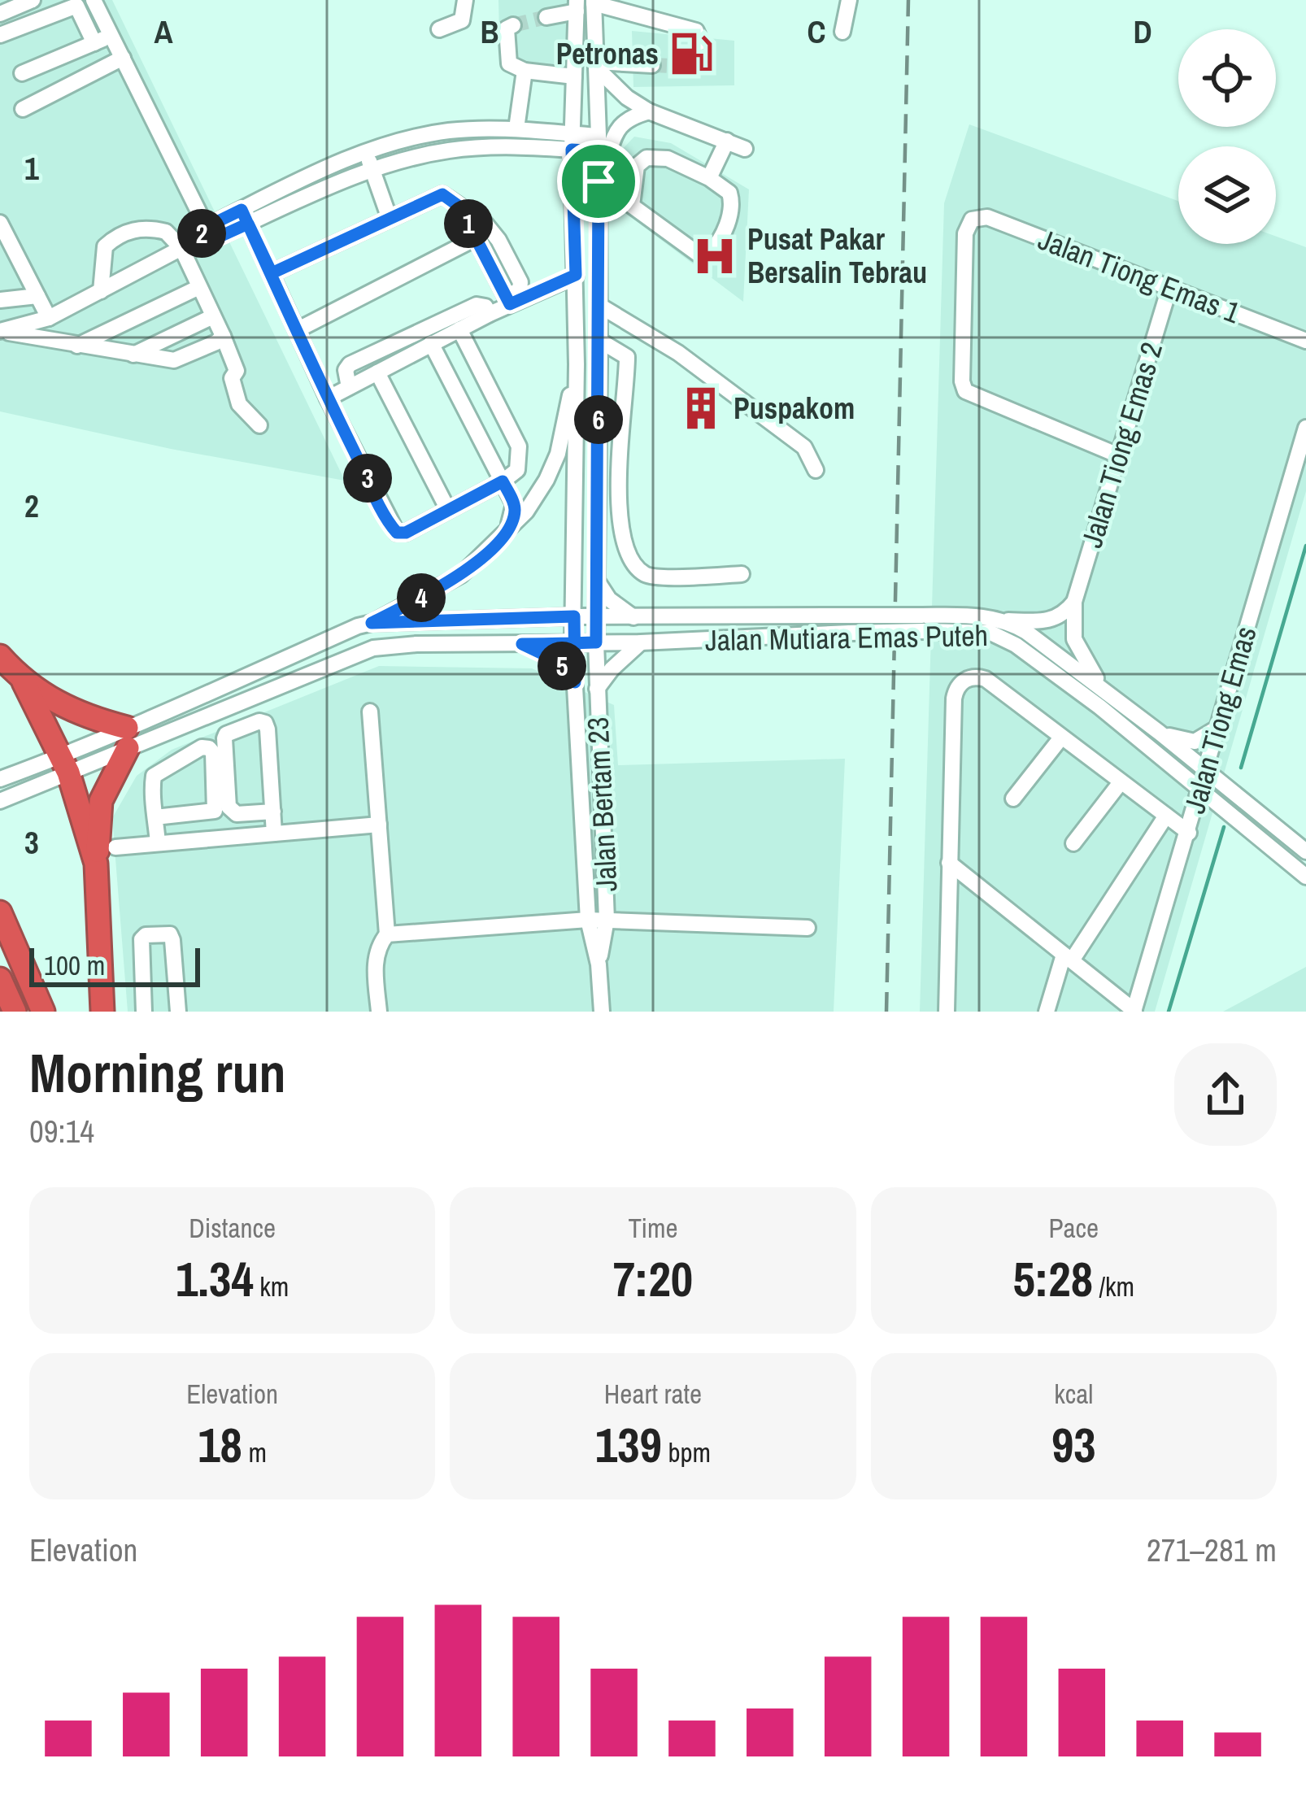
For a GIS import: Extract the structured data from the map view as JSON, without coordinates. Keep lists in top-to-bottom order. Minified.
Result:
{"streets":{"street":["Jalan Tiong Emas 1","Jalan Tiong Emas 2","Jalan Mutiara Emas Puteh","Jalan Tiong Emas","Jalan Bertam 23"]},"crossings":[["Jalan Tiong Emas 1","Jalan Tiong Emas 2"],["Jalan Tiong Emas 2","Jalan Mutiara Emas Puteh"],["Jalan Mutiara Emas Puteh","Jalan Tiong Emas"],["Jalan Mutiara Emas Puteh","Jalan Bertam 23"]],"places":{"fuel station":["Petronas"],"hospital":["Pusat Pakar Bersalin Tebrau"],"building":["Puspakom"]},"scale_bar":"100 m","page":{"pins":["1","2","6","3","4","5"],"scale":"100 m","heading":["Morning run","09:14"],"stats":[["Distance","1.34 km"],["Time","7:20"],["Pace","5:28 /km"],["Elevation","18 m"],["Heart rate","139 bpm"],["kcal","93"]],"chart":["Elevation","271–281 m"]},"grid":{"columns":["A","B","C","D"],"rows":["1","2","3"]}}
